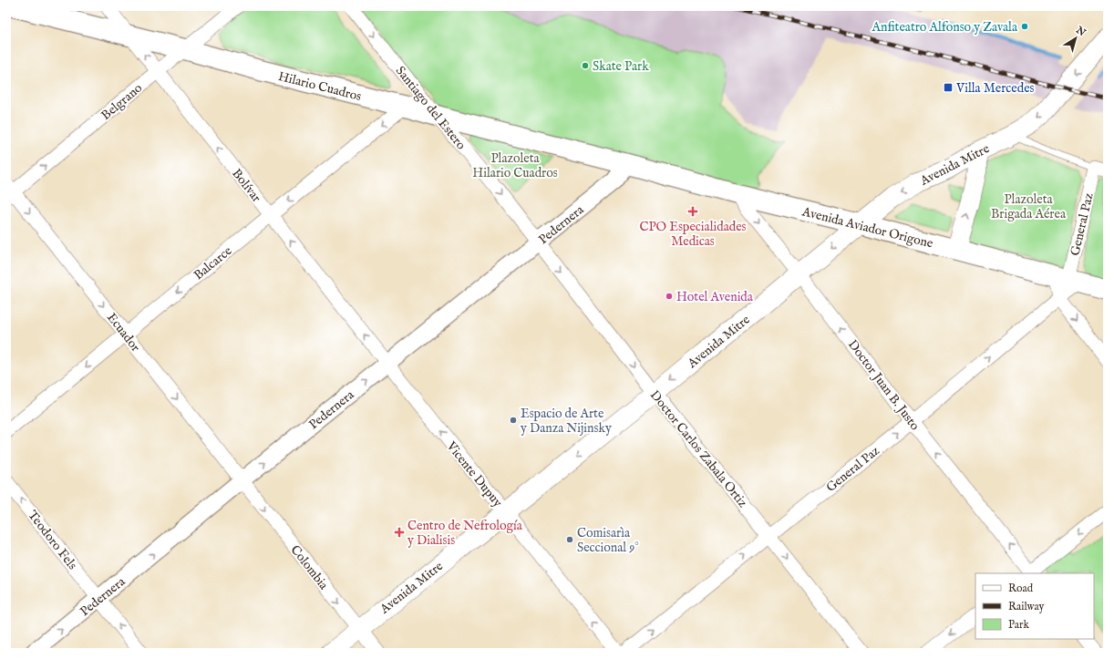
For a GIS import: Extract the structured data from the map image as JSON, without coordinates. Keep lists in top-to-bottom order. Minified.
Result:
{"streets":{"main road":["Hilario Cuadros","Avenida Mitre","Avenida Aviador Origone"],"street":["Belgrano","Santiago del Estero","Bolívar","Pedernera","General Paz","Balcarce","Ecuador","Doctor Juan B. Justo","Doctor Carlos Zabala Ortiz","Vicente Dupuy","Teodoro Fels","Colombia"]},"crossings":[["Hilario Cuadros","Belgrano"],["Hilario Cuadros","Santiago del Estero"],["Hilario Cuadros","Bolívar"],["Hilario Cuadros","Pedernera"],["Hilario Cuadros","Avenida Aviador Origone"],["Hilario Cuadros","Balcarce"],["Belgrano","Bolívar"],["Belgrano","Ecuador"],["Santiago del Estero","Pedernera"],["Santiago del Estero","Balcarce"],["Santiago del Estero","Doctor Carlos Zabala Ortiz"],["Avenida Mitre","Avenida Aviador Origone"],["Avenida Mitre","Doctor Juan B. Justo"],["Avenida Mitre","Doctor Carlos Zabala Ortiz"],["Avenida Mitre","Vicente Dupuy"],["Avenida Mitre","Colombia"],["Bolívar","Pedernera"],["Bolívar","Balcarce"],["Bolívar","Vicente Dupuy"],["Pedernera","Avenida Aviador Origone"],["Pedernera","Ecuador"],["Pedernera","Doctor Carlos Zabala Ortiz"],["Pedernera","Vicente Dupuy"],["Pedernera","Teodoro Fels"],["Pedernera","Colombia"],["General Paz","Avenida Aviador Origone"],["General Paz","Doctor Juan B. Justo"],["General Paz","Doctor Carlos Zabala Ortiz"],["Avenida Aviador Origone","Doctor Juan B. Justo"],["Balcarce","Ecuador"],["Ecuador","Colombia"]],"one_way":["Belgrano","Santiago del Estero","Avenida Mitre","Bolívar","Pedernera","General Paz","Balcarce","Ecuador","Doctor Carlos Zabala Ortiz","Vicente Dupuy","Teodoro Fels","Colombia"],"parks":["Plazoleta Hilario Cuadros","Plazoleta Brigada Aérea"],"places":{"other":["Anfiteatro Alfonso y Zavala","Skate Park","Hotel Avenida","Espacio de Arte y Danza Nijinsky","Comisarìa Seccional 9°"],"transit":["Villa Mercedes"],"health":["CPO Especialidades Medicas","Centro de Nefrología y Dialisis"]},"legend":["Road","Railway","Park"],"north":"top right"}
